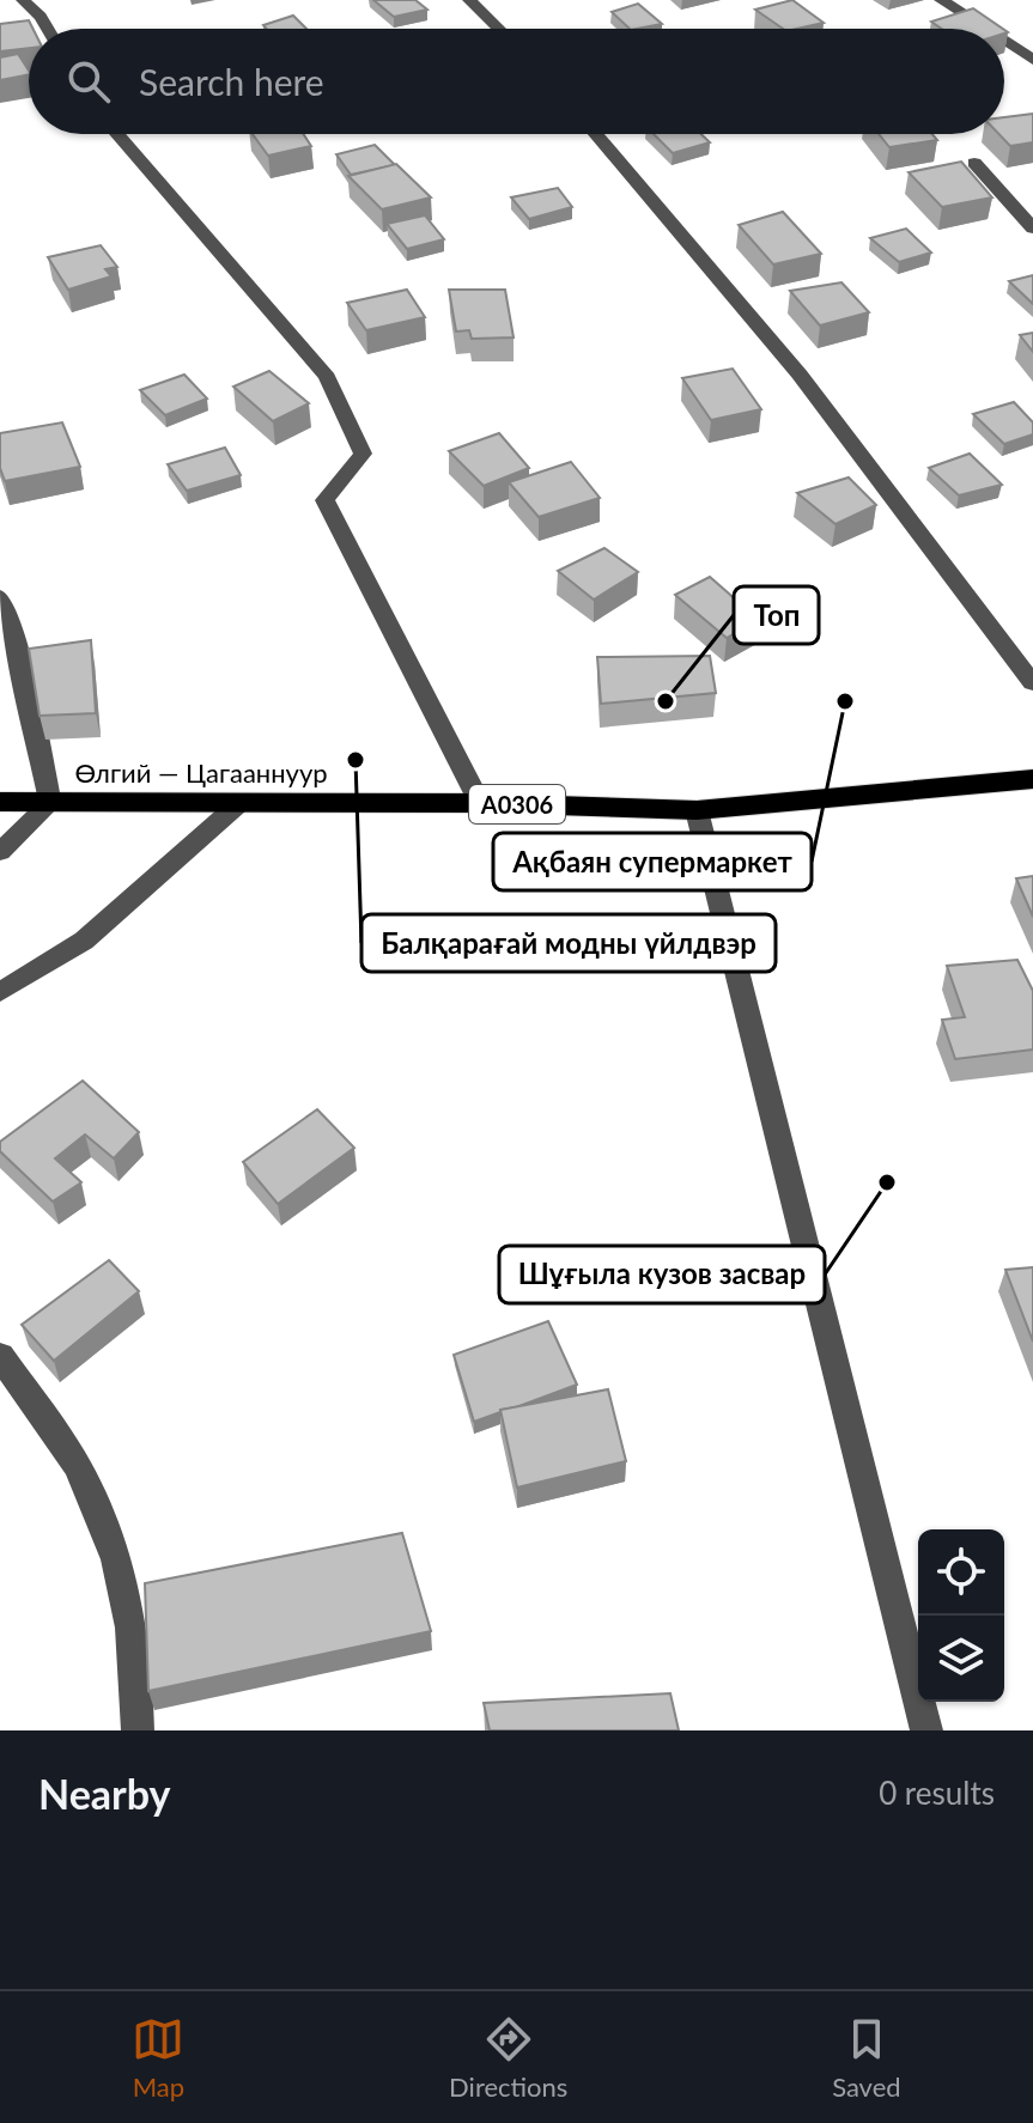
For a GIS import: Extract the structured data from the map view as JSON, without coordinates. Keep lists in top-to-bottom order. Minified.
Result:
{"streets":{"highway":["Өлгий — Цагааннуур","A0306"]},"places":["Топ","Ақбаян супермаркет","Балқарағай модны үйлдвэр","Шұғыла кузов засвар"],"page":{"search":"Search here","heading":["Nearby","0 results"],"nav":["Map","Directions","Saved"]}}
